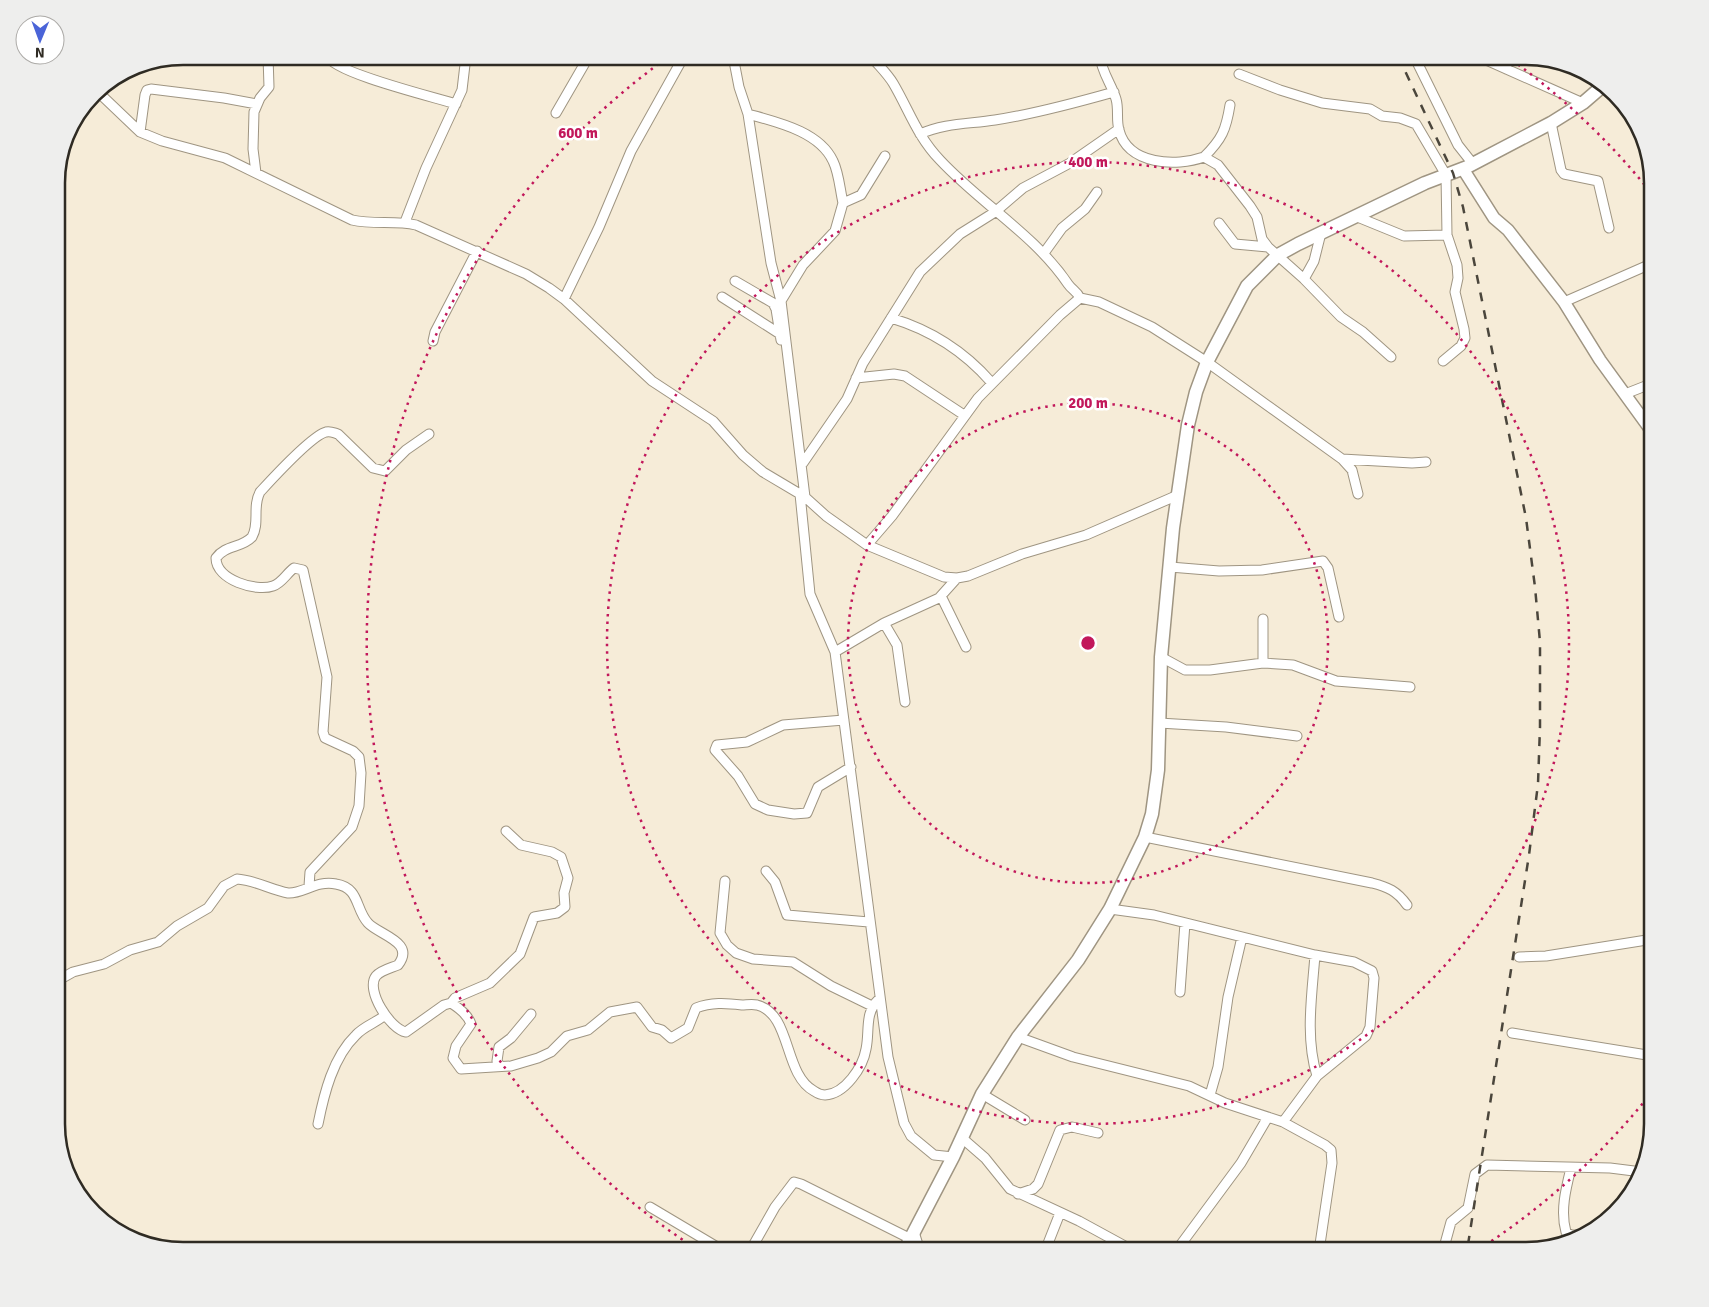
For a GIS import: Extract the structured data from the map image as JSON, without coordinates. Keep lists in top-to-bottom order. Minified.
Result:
{"north":"bottom","rings":["600 m","400 m","200 m"]}
